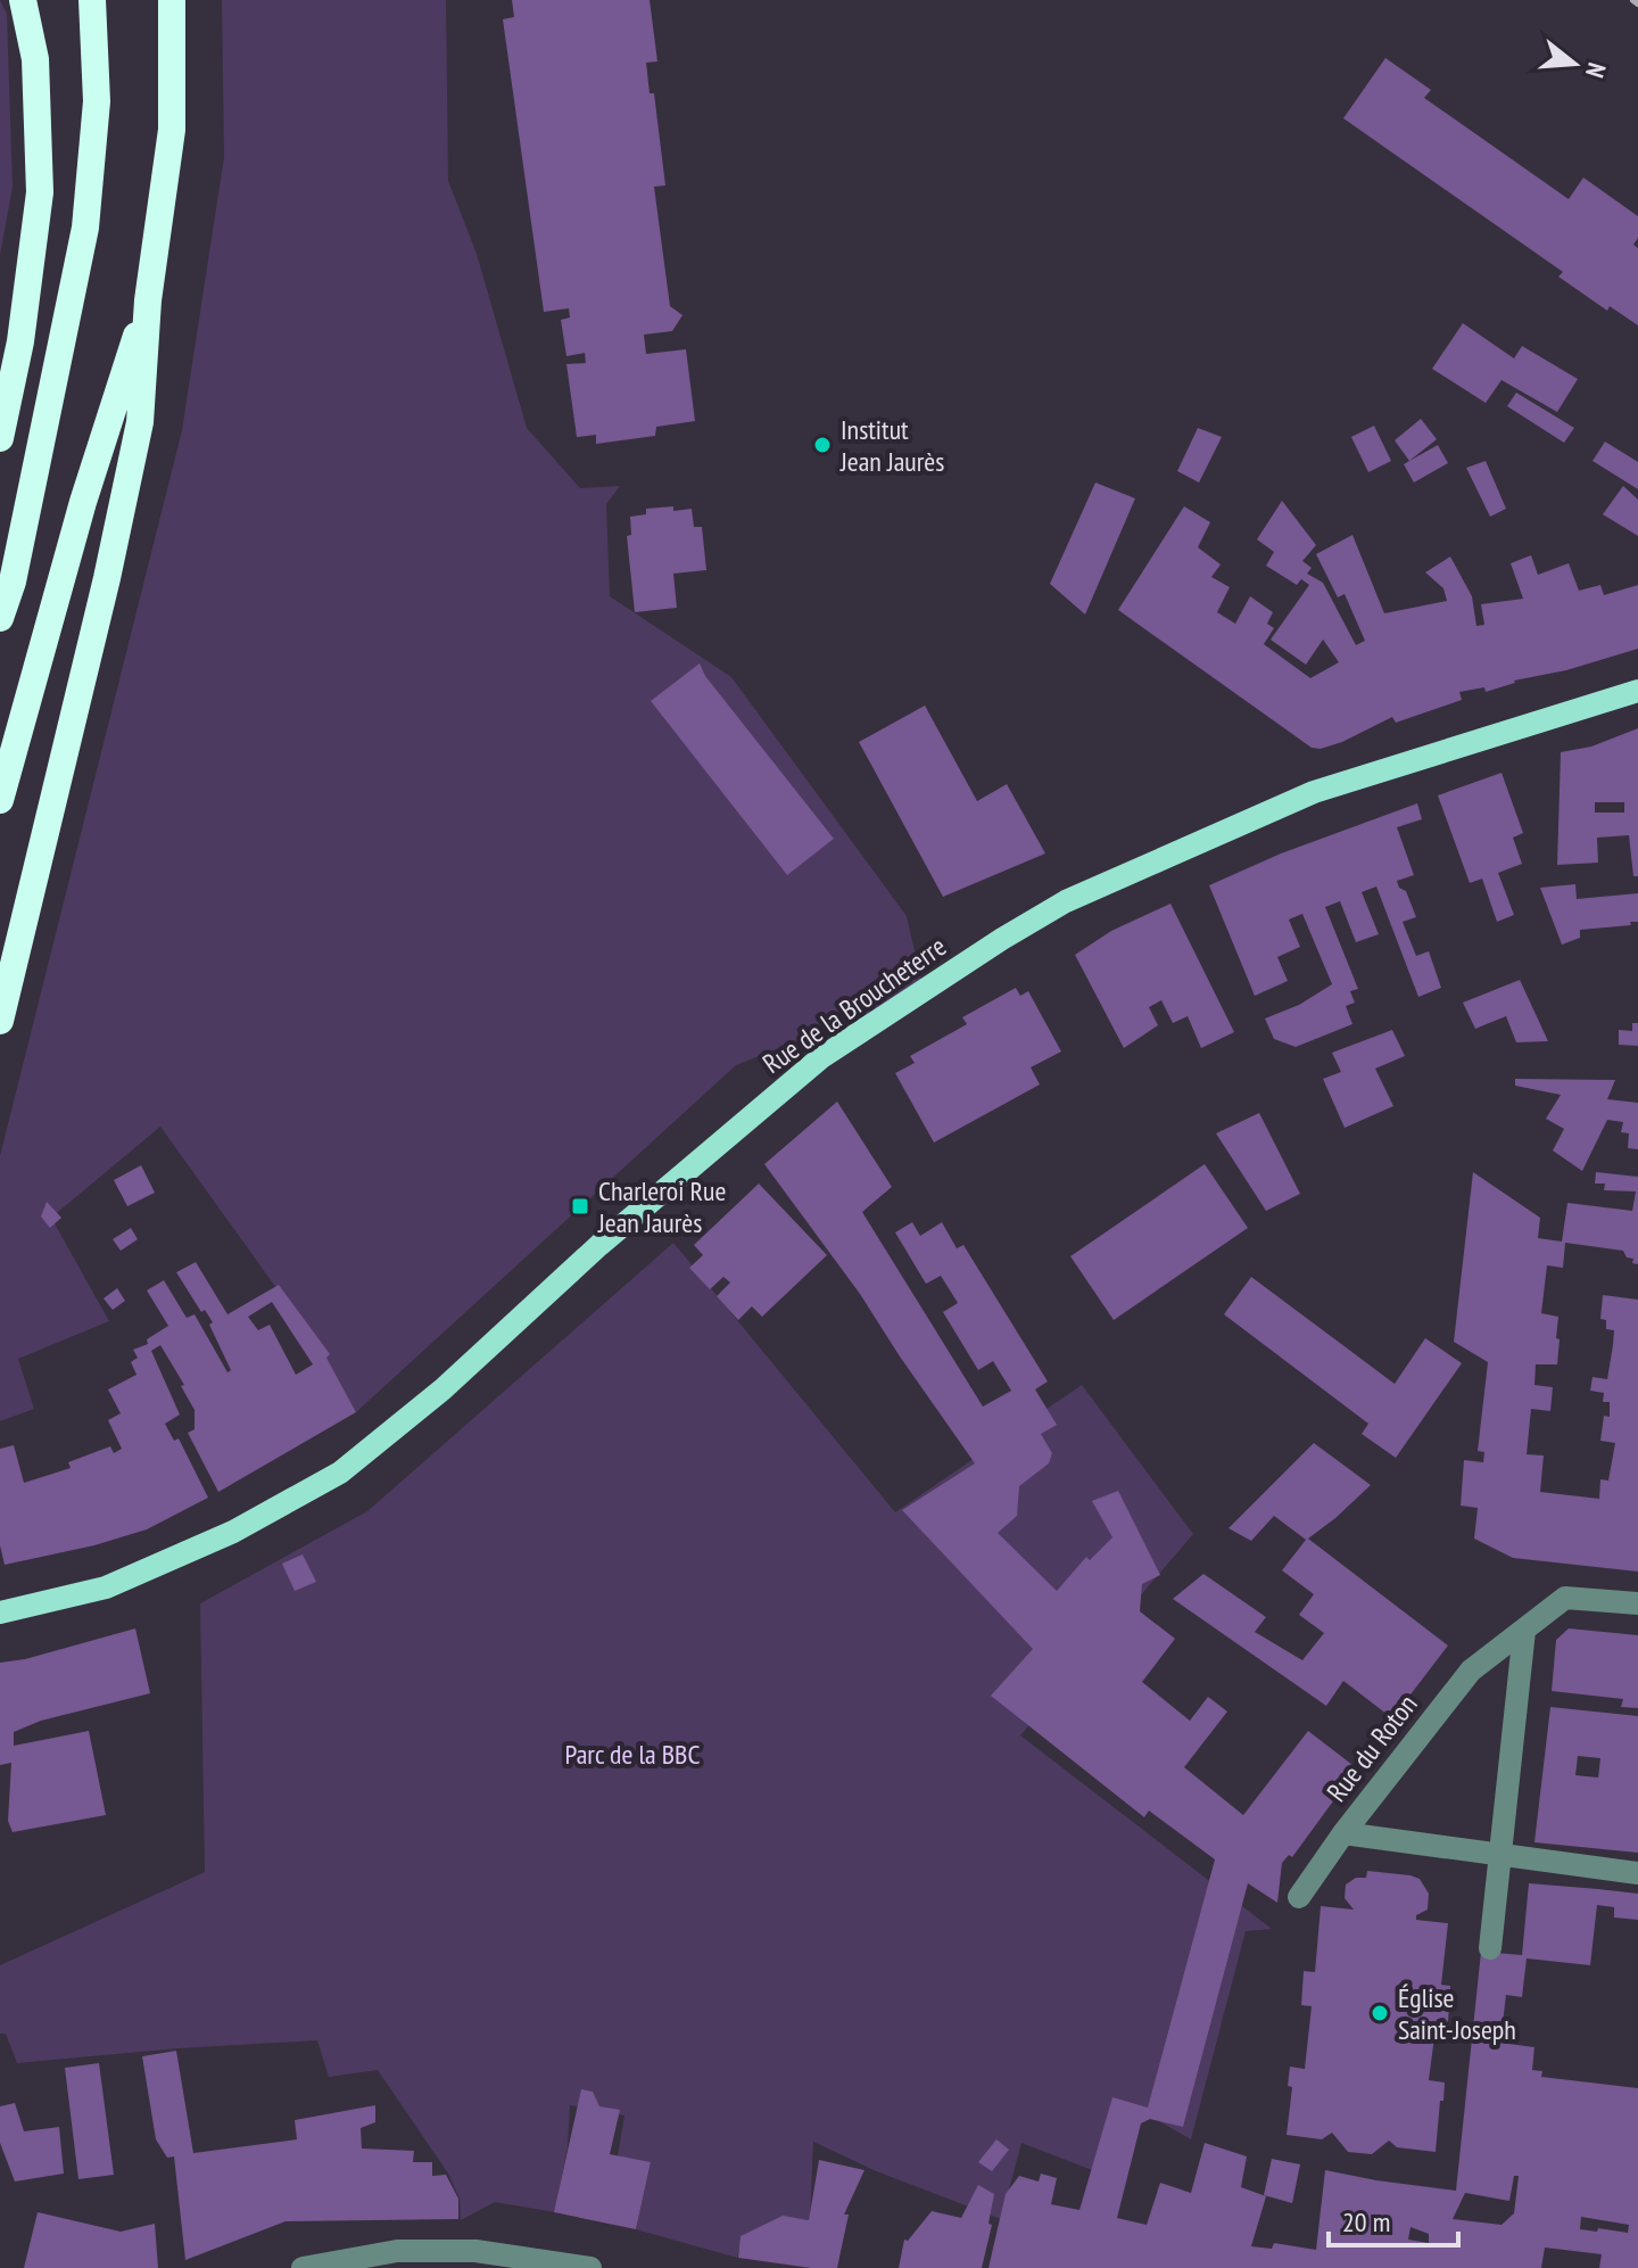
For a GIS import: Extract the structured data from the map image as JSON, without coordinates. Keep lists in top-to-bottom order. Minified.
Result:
{"streets":{"main road":["Rue de la Broucheterre"],"street":["Rue du Roton"]},"parks":["Parc de la BBC"],"places":{"other":["Institut Jean Jaurès","Église Saint-Joseph"],"transit":["Charleroi Rue Jean Jaurès"]},"scale_bar":"20 m","north":"right"}
